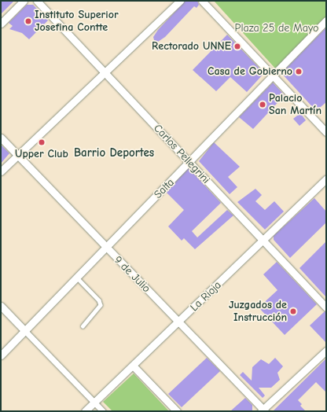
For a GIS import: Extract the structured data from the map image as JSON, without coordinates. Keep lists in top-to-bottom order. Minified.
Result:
{"streets":{"street":["Carlos Pellegrini","Salta","9 de Julio","La Rioja"]},"crossings":[["Carlos Pellegrini","Salta"],["Carlos Pellegrini","La Rioja"],["Salta","9 de Julio"],["9 de Julio","La Rioja"]],"districts":["Barrio Deportes"],"parks":["Plaza 25 de Mayo"],"places":["Instituto Superior Josefina Contte","Rectorado UNNE","Casa de Gobierno","Palacio San Martín","Upper Club","Juzgados de Instrucción"]}
